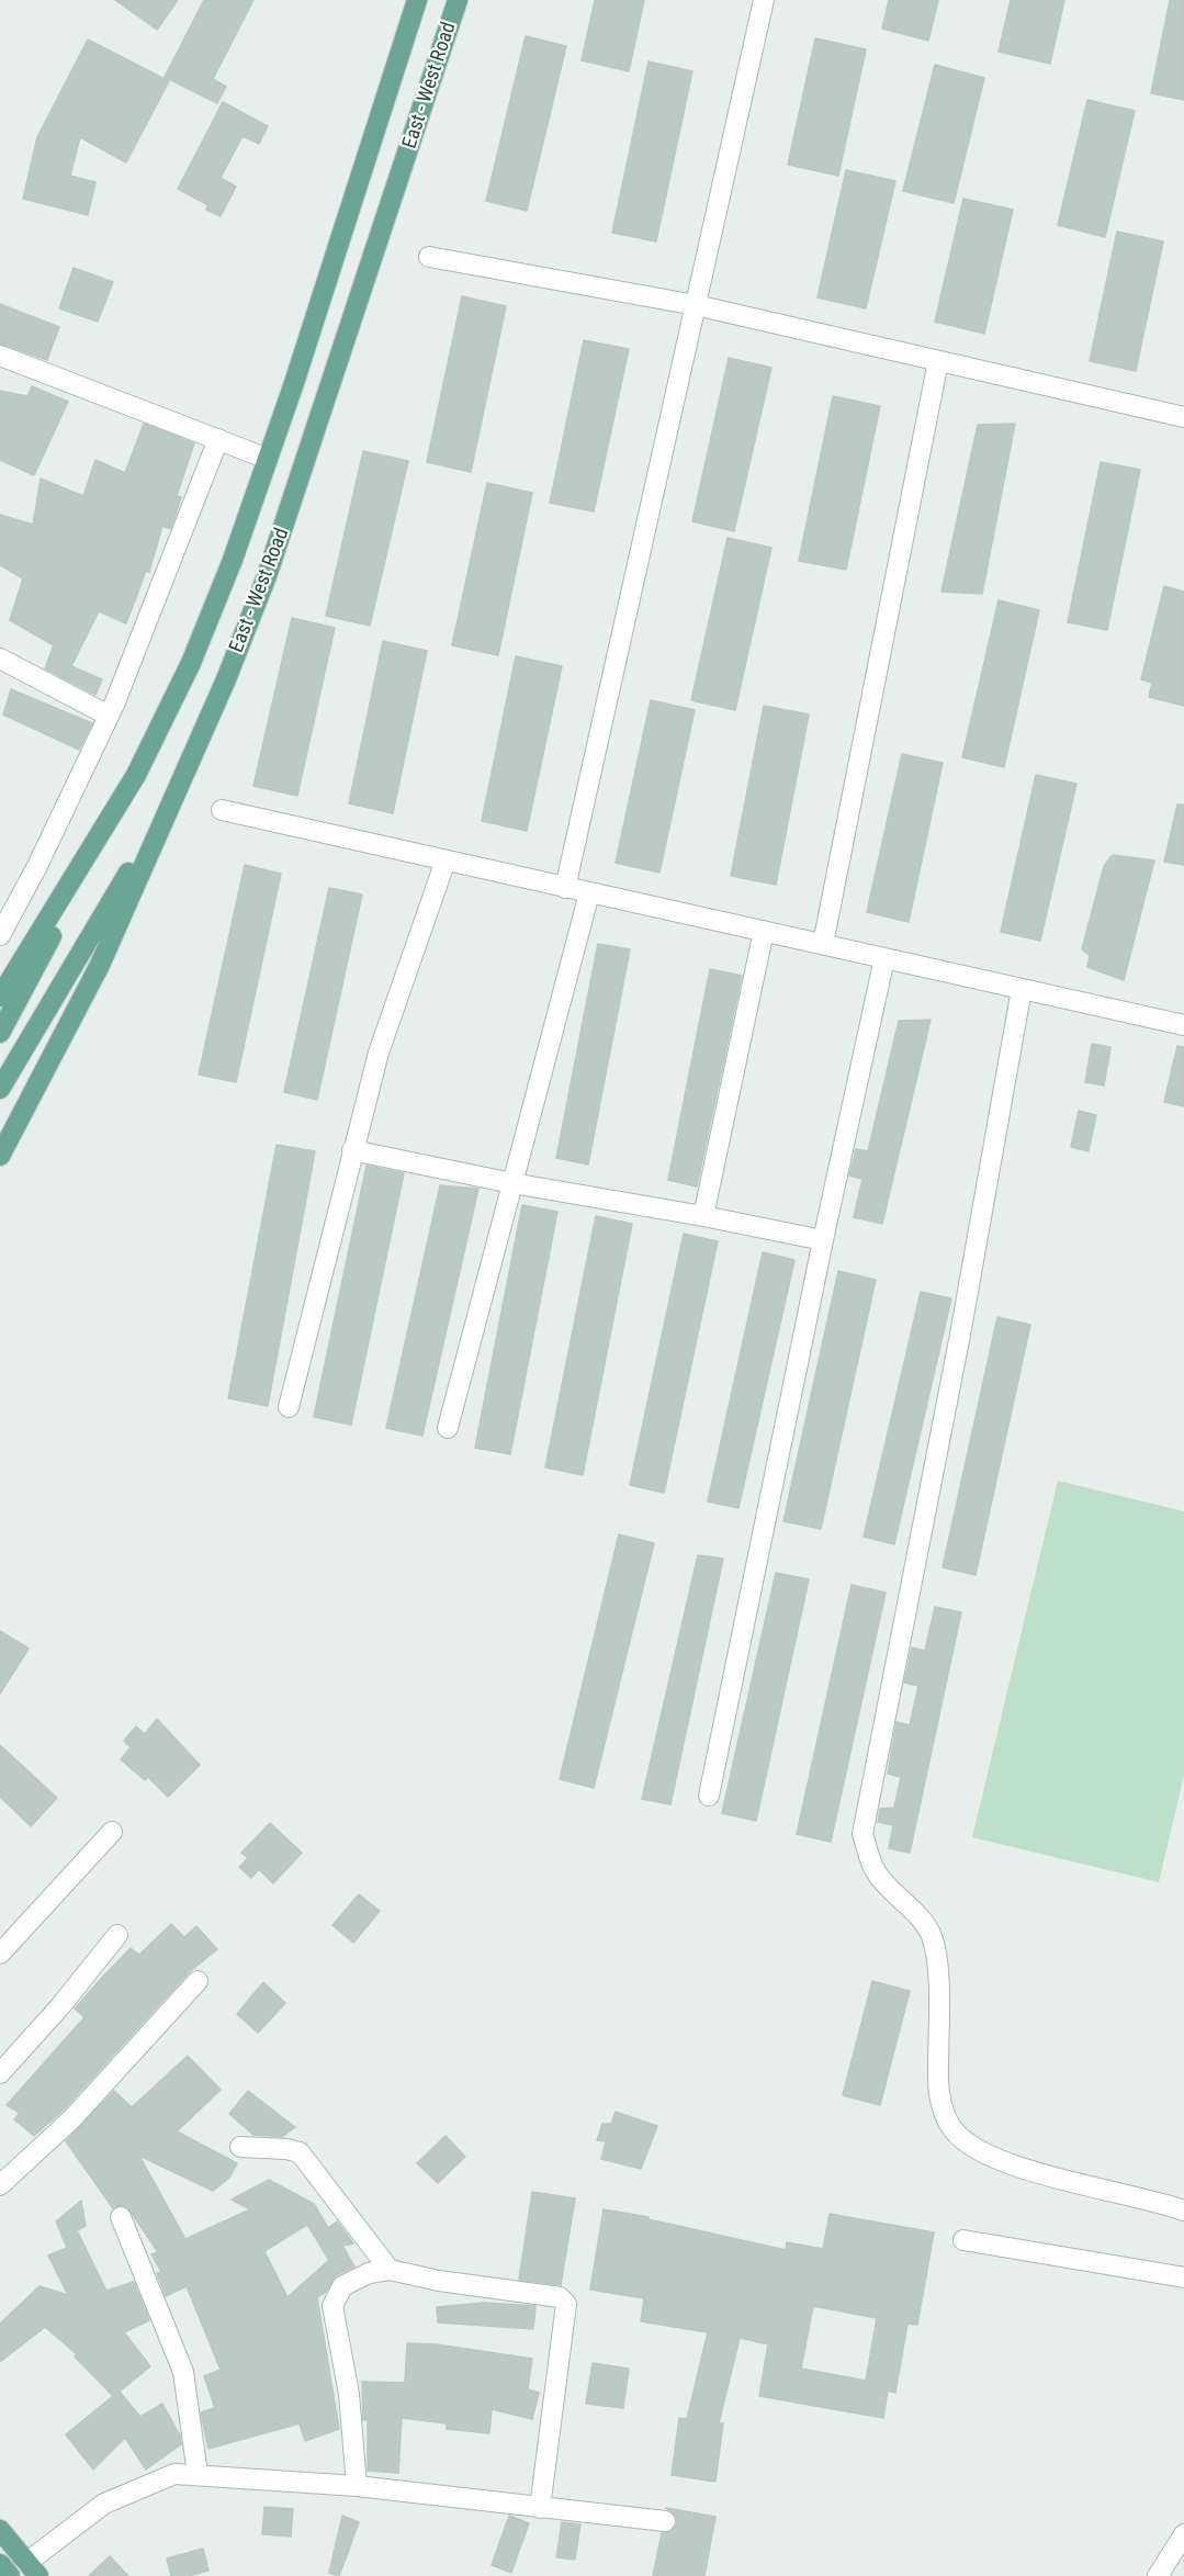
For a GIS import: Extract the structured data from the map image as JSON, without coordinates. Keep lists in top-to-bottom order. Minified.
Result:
{"streets":{"main road":["East - West Road"]}}
